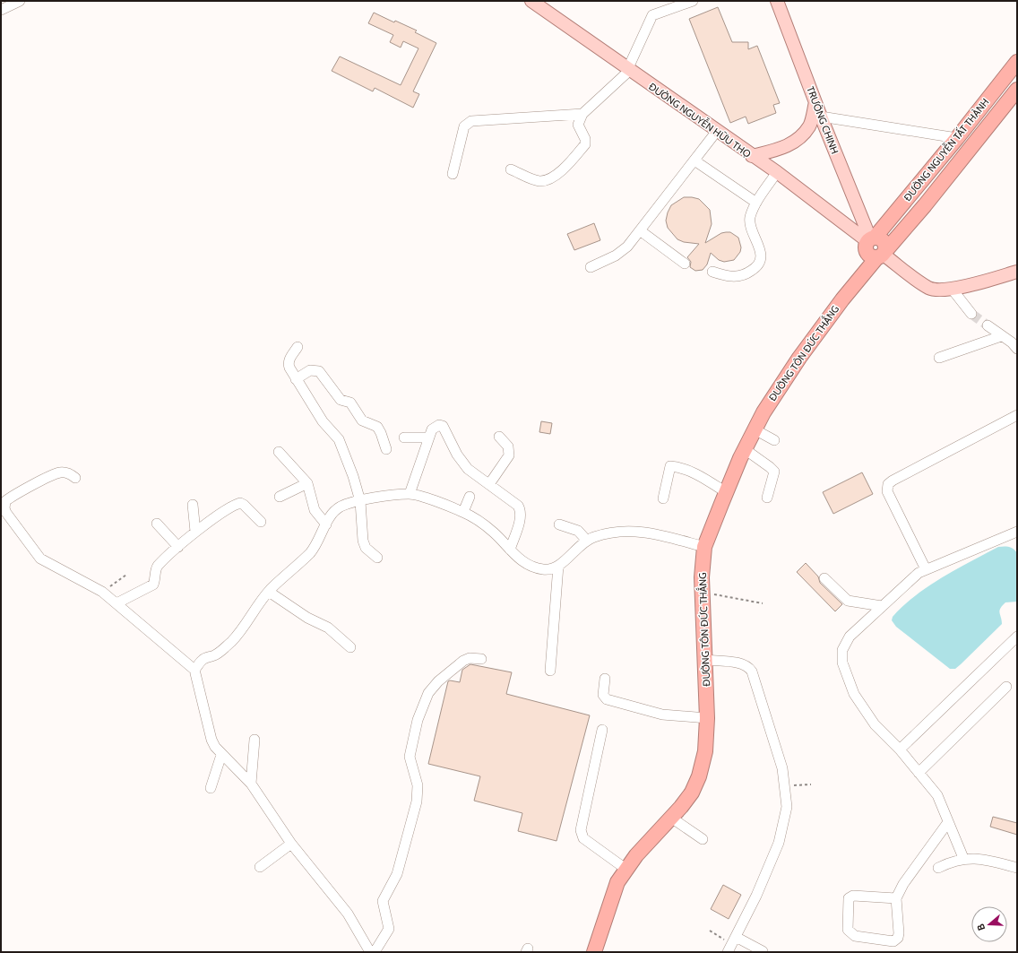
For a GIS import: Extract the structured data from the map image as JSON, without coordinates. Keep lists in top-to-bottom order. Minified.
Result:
{"streets":{"highway":["ĐƯỜNG NGUYỄN TẤT THÀNH","ĐƯỜNG TÔN ĐỨC THẮNG"],"main road":["ĐƯỜNG NGUYỄN HỮU THỌ","TRƯỜNG CHINH"]},"crossings":[["ĐƯỜNG NGUYỄN HỮU THỌ","TRƯỜNG CHINH"],["ĐƯỜNG NGUYỄN HỮU THỌ","ĐƯỜNG NGUYỄN TẤT THÀNH"],["TRƯỜNG CHINH","ĐƯỜNG NGUYỄN TẤT THÀNH"],["ĐƯỜNG NGUYỄN TẤT THÀNH","ĐƯỜNG TÔN ĐỨC THẮNG"]],"north":"left"}
